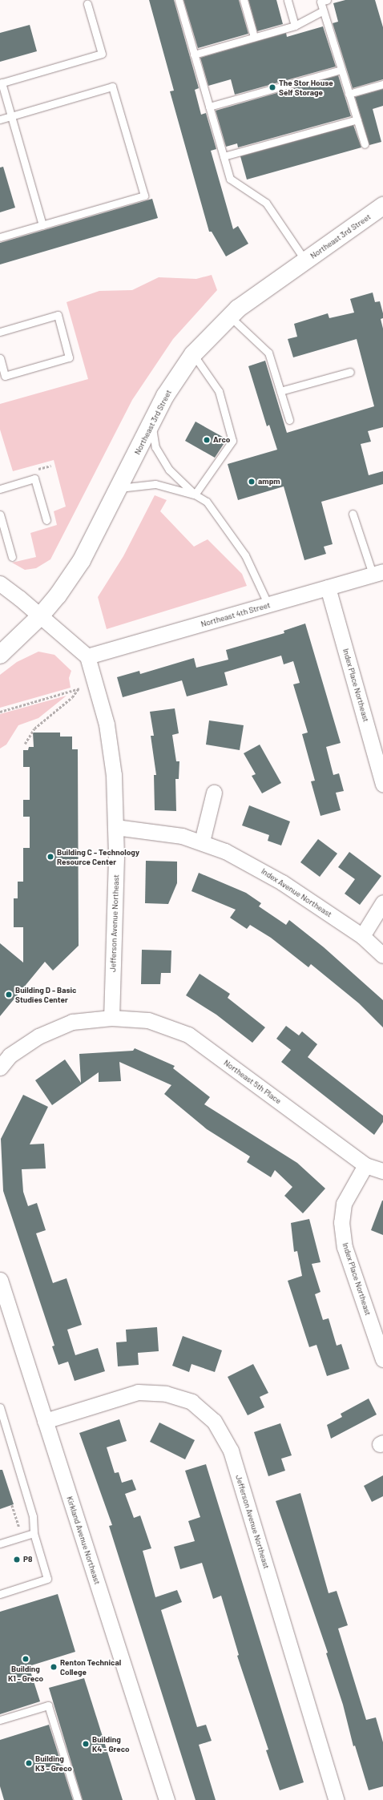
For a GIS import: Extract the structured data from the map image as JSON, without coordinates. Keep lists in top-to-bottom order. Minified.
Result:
{"streets":{"main road":["Northeast 3rd Street"],"street":["Northeast 4th Street","Index Place Northeast","Index Avenue Northeast","Jefferson Avenue Northeast","Northeast 5th Place","Kirkland Avenue Northeast"]},"crossings":[["Northeast 4th Street","Index Place Northeast"],["Northeast 4th Street","Jefferson Avenue Northeast"],["Index Place Northeast","Northeast 5th Place"],["Index Avenue Northeast","Jefferson Avenue Northeast"],["Jefferson Avenue Northeast","Northeast 5th Place"],["Jefferson Avenue Northeast","Kirkland Avenue Northeast"]],"places":["The Stor House Self Storage","Arco","ampm","Building C - Technology Resource Center","Building D - Basic Studies Center","P8","Building K1 - Greco","Renton Technical College","Building K4 - Greco","Building K3 - Greco"]}
